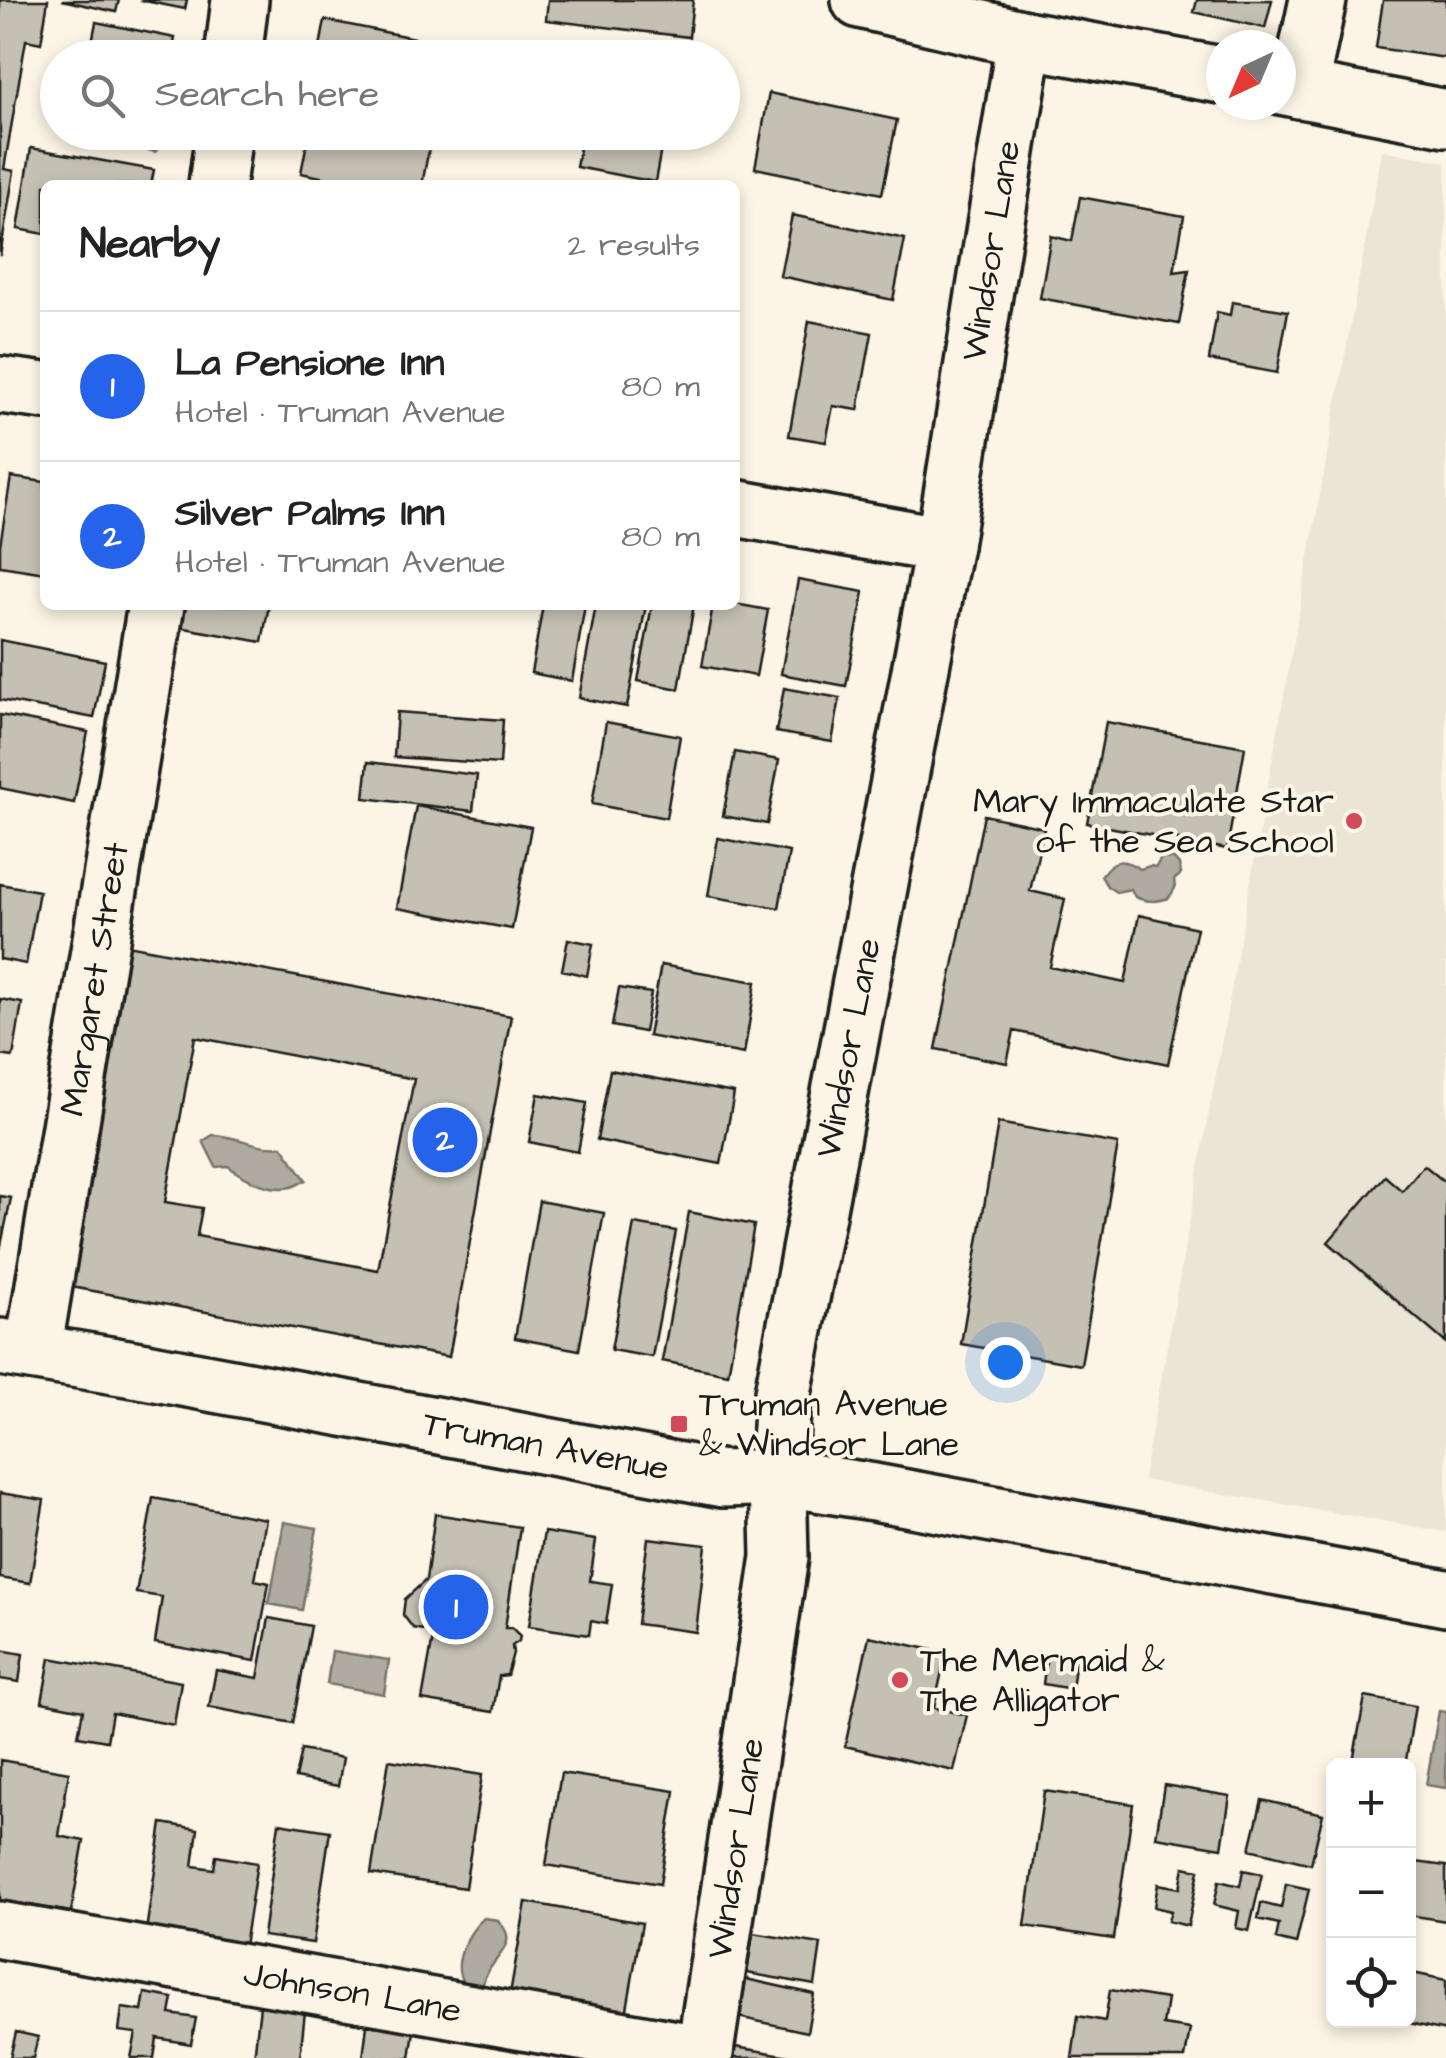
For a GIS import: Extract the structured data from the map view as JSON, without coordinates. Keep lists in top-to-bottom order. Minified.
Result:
{"streets":{"street":["Windsor Lane","Margaret Street","Truman Avenue","Johnson Lane"]},"crossings":[["Windsor Lane","Truman Avenue"],["Windsor Lane","Johnson Lane"],["Margaret Street","Truman Avenue"]],"places":{"other":["Mary Immaculate Star of the Sea School","The Mermaid & The Alligator"],"transit":["Truman Avenue & Windsor Lane"]},"north":"bottom left","page":{"search":"Search here","heading":["Nearby","2 results"],"list":[{"mark":"1","name":"La Pensione Inn","note":"Hotel · Truman Avenue","value":"80 m"},{"mark":"2","name":"Silver Palms Inn","note":"Hotel · Truman Avenue","value":"80 m"}],"pins":["2","1"],"map_buttons":["+","−"]}}
